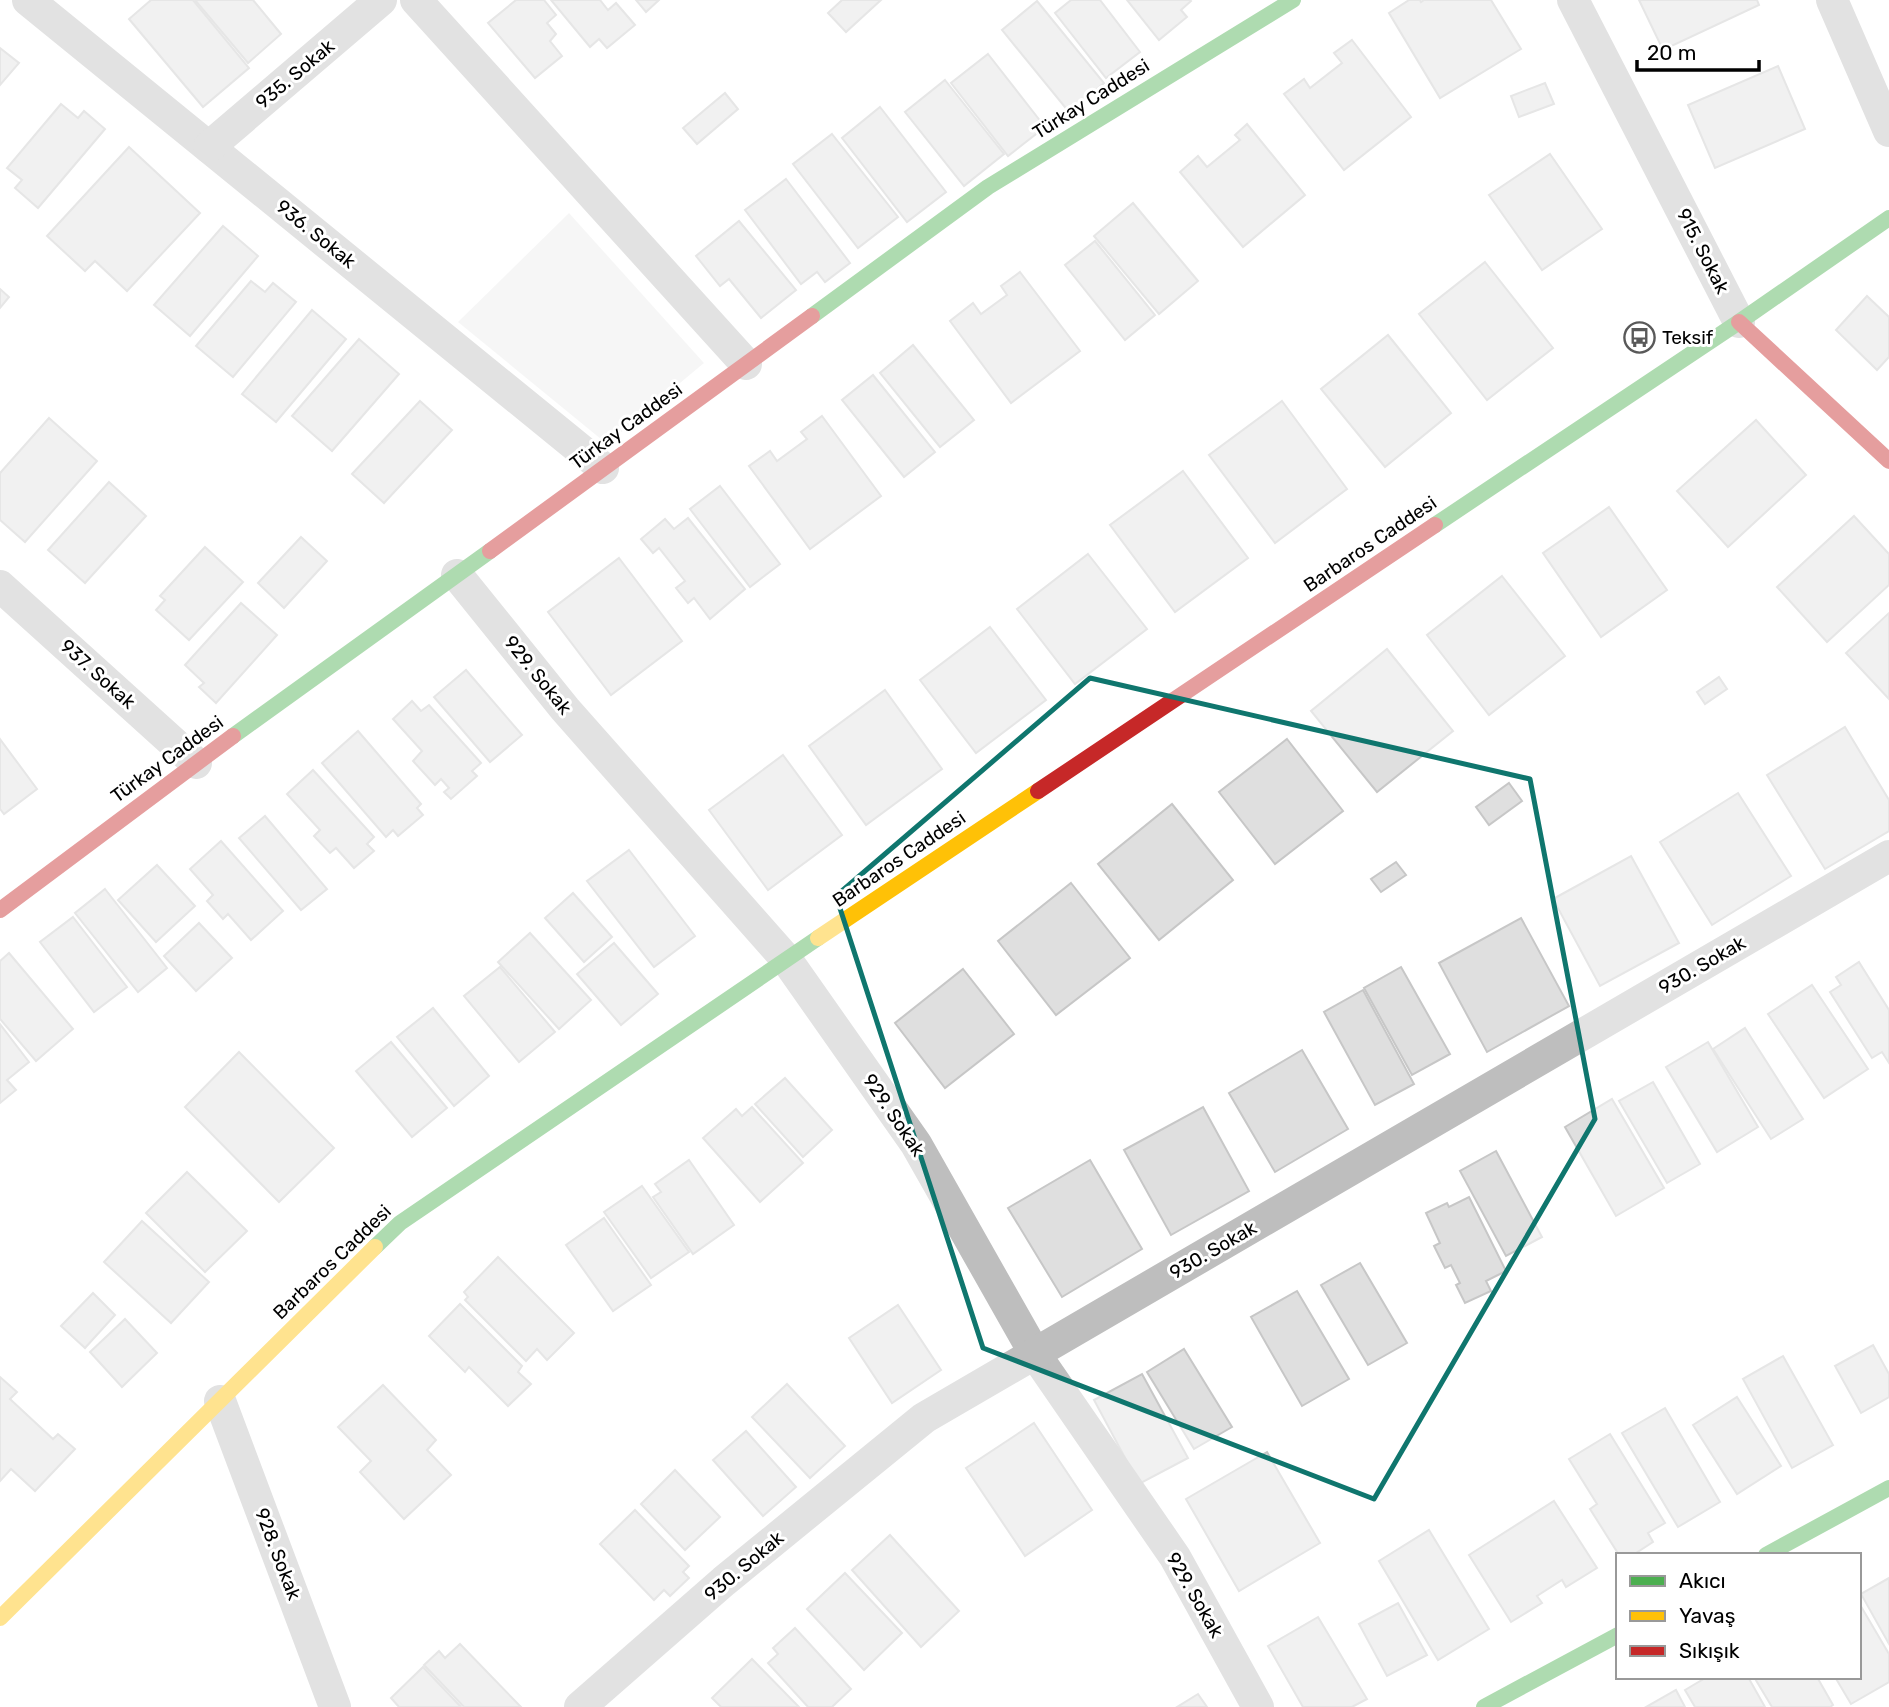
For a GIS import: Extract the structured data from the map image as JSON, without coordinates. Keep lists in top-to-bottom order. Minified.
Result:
{"streets":{"street":["935. Sokak","Türkay Caddesi","936. Sokak","915. Sokak","Barbaros Caddesi","937. Sokak","929. Sokak","930. Sokak","928. Sokak"]},"crossings":[["935. Sokak","936. Sokak"],["Türkay Caddesi","936. Sokak"],["Türkay Caddesi","937. Sokak"],["Türkay Caddesi","929. Sokak"],["915. Sokak","Barbaros Caddesi"],["Barbaros Caddesi","929. Sokak"],["Barbaros Caddesi","928. Sokak"],["929. Sokak","930. Sokak"]],"places":{"bus stop":["Teksif"]},"legend":["Akıcı","Yavaş","Sıkışık"],"scale_bar":"20 m"}
